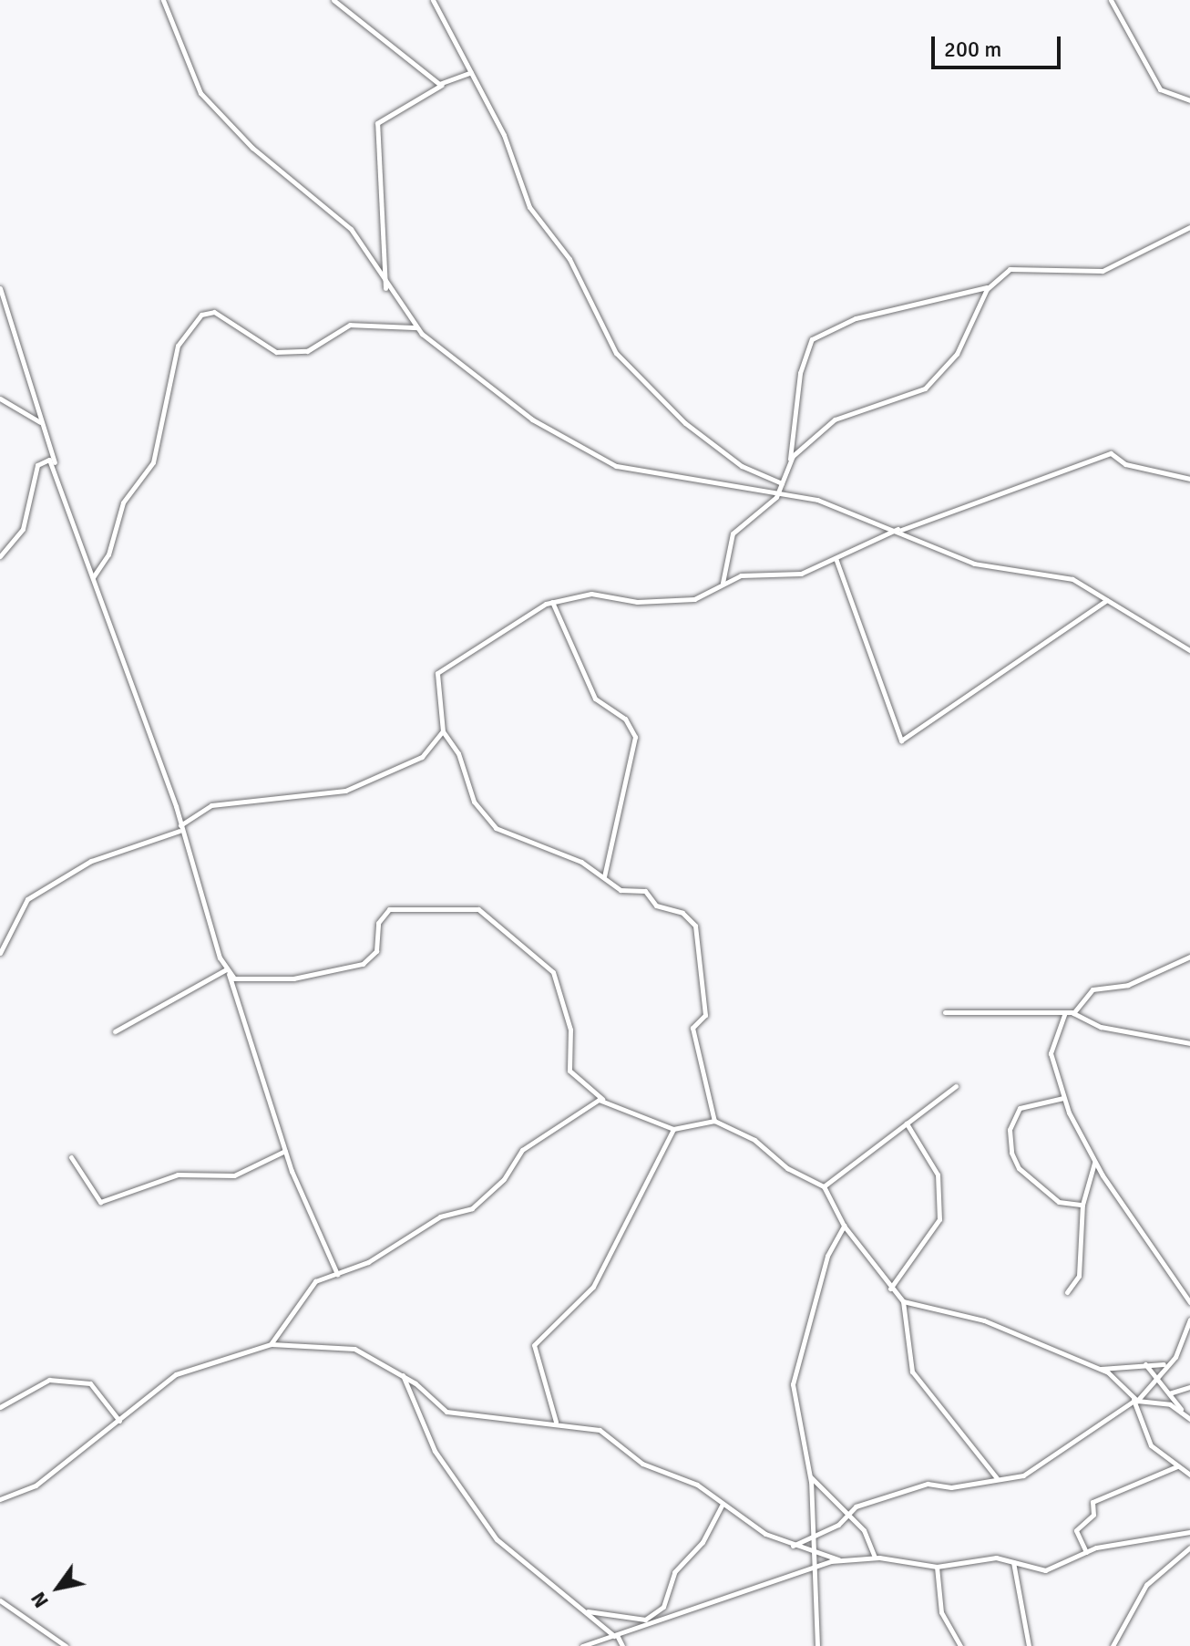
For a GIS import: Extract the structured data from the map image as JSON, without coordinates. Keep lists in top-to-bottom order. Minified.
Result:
{"scale_bar":"200 m","north":"bottom left"}
